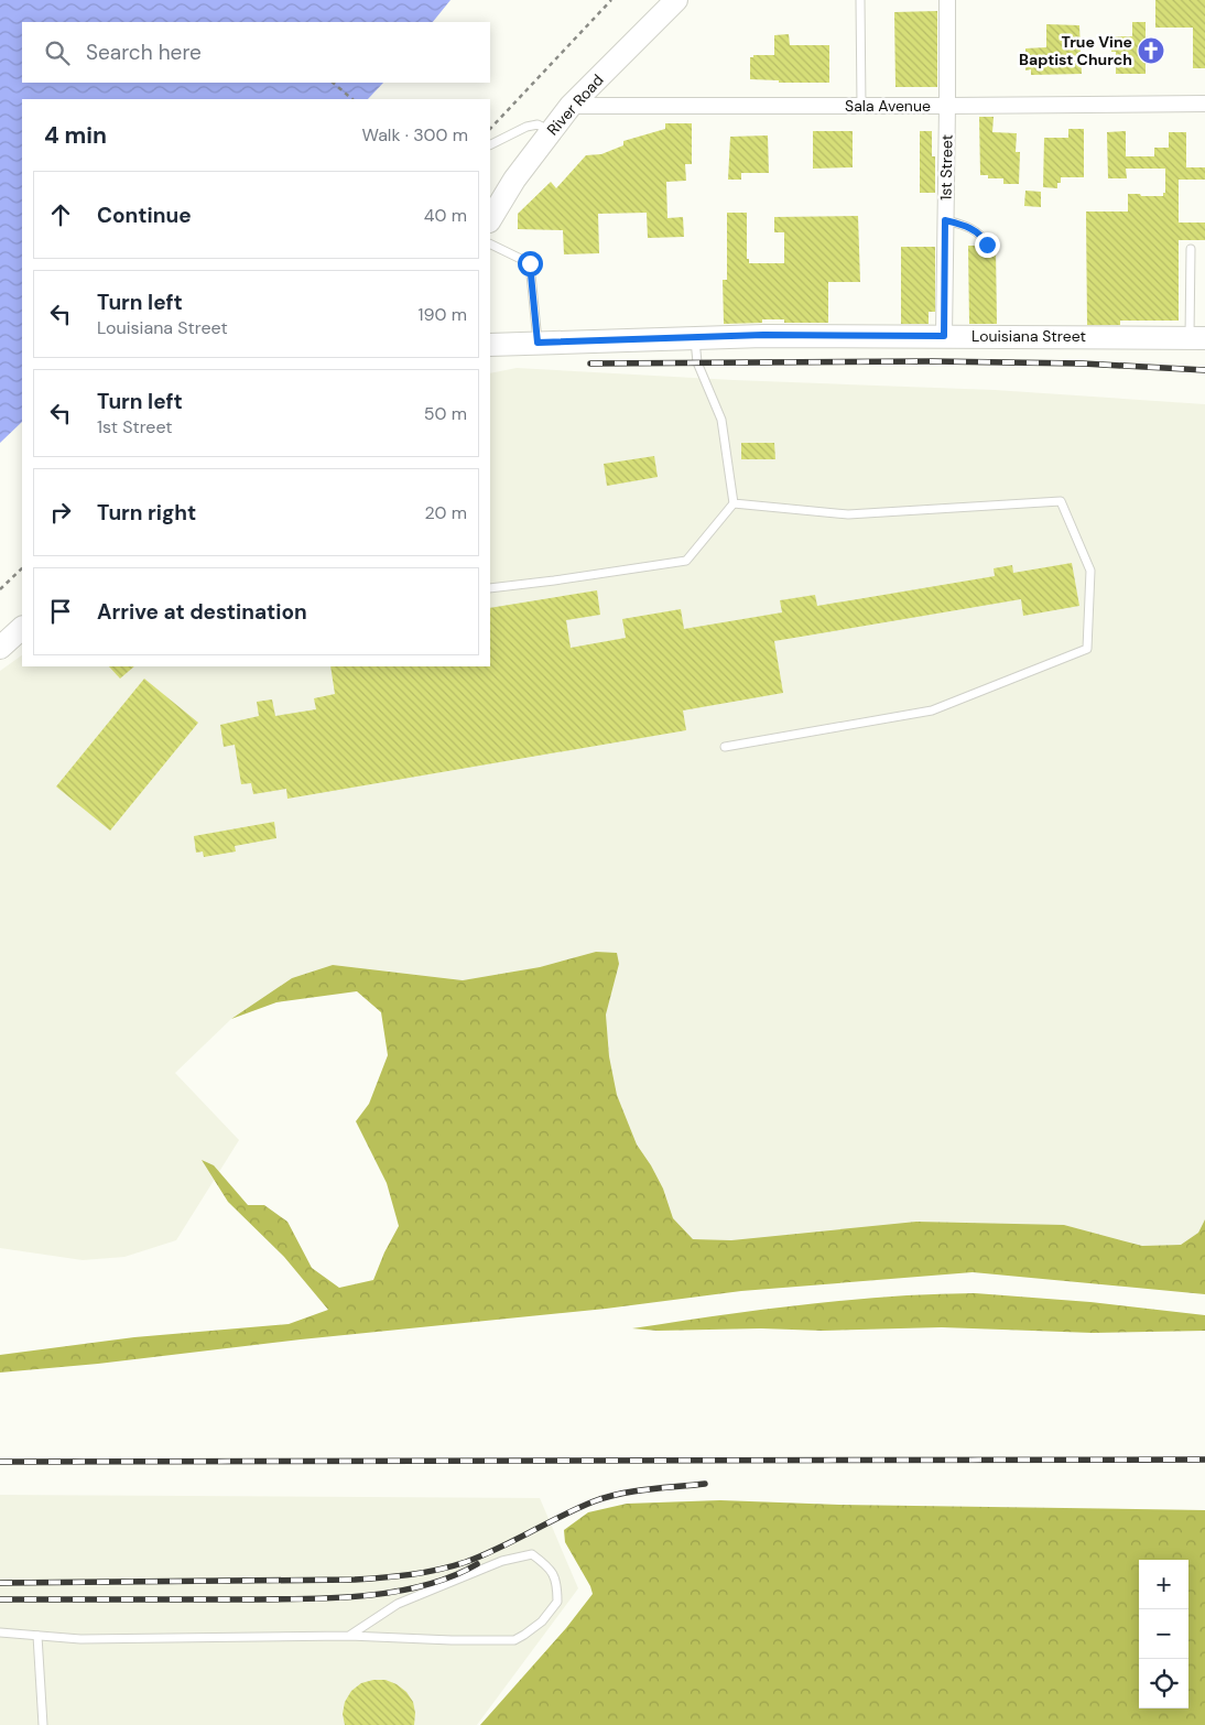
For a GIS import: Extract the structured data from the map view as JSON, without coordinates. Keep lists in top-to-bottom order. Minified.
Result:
{"streets":{"main road":["River Road","Louisiana Street"],"street":["Sala Avenue","1st Street"]},"crossings":[["River Road","Sala Avenue"],["Sala Avenue","1st Street"],["1st Street","Louisiana Street"]],"places":{"church":["True Vine Baptist Church"]},"page":{"search":"Search here","heading":["4 min","Walk · 300 m"],"list":[["Continue","40 m"],["Turn left","Louisiana Street","190 m"],["Turn left","1st Street","50 m"],["Turn right","20 m"],"Arrive at destination"],"map_buttons":["+","−"]}}
